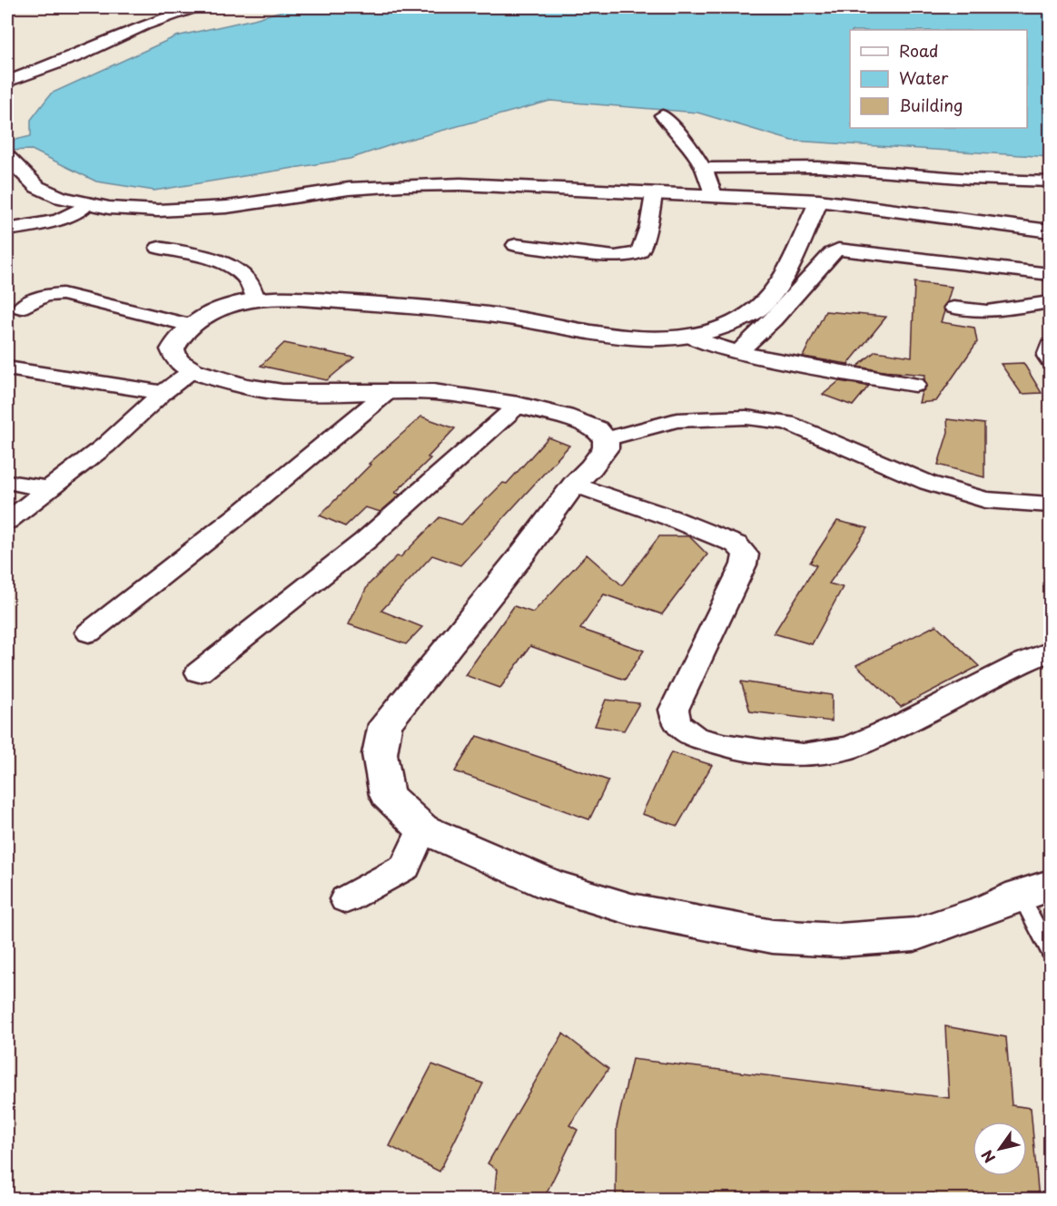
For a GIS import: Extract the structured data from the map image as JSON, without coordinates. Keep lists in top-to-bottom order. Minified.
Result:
{"legend":["Road","Water","Building"],"north":"bottom left"}
